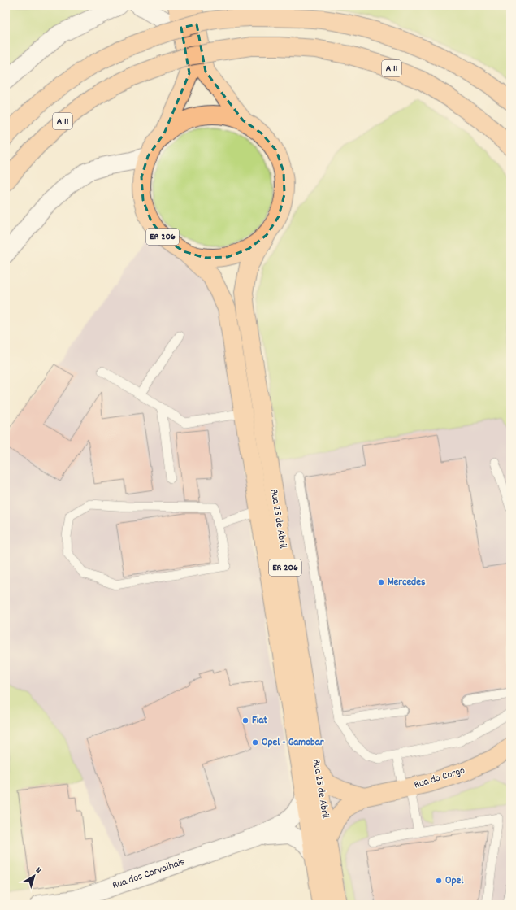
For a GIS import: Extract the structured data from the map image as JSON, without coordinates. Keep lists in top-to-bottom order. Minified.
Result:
{"streets":{"main road":["A 11","ER 206","Rua 25 de Abril","Rua do Corgo"],"street":["Rua dos Carvalhais"]},"crossings":[["ER 206","Rua 25 de Abril"],["Rua 25 de Abril","Rua do Corgo"],["Rua 25 de Abril","Rua dos Carvalhais"]],"places":["Mercedes","Fiat","Opel - Gamobar","Opel"],"north":"top right"}
